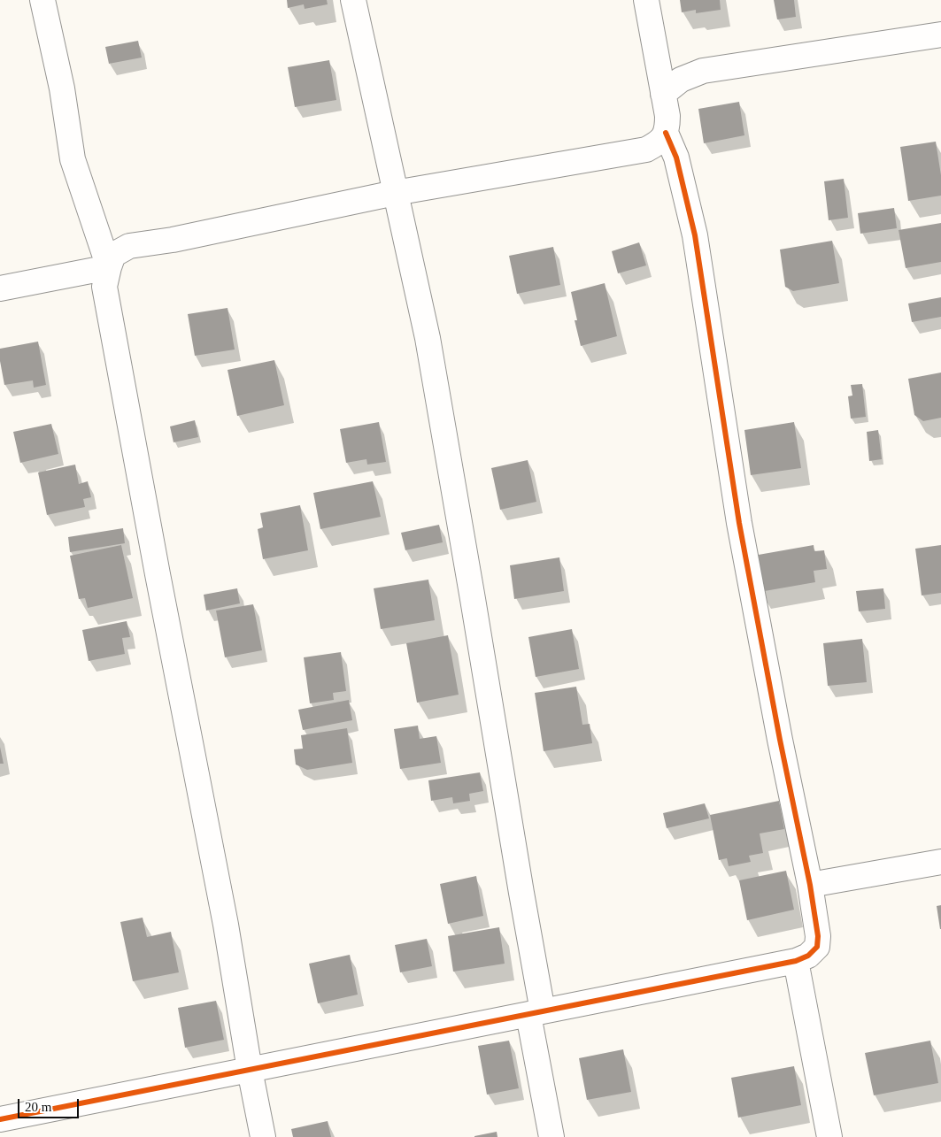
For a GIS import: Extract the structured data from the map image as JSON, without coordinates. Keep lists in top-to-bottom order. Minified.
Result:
{"scale_bar":"20 m"}
